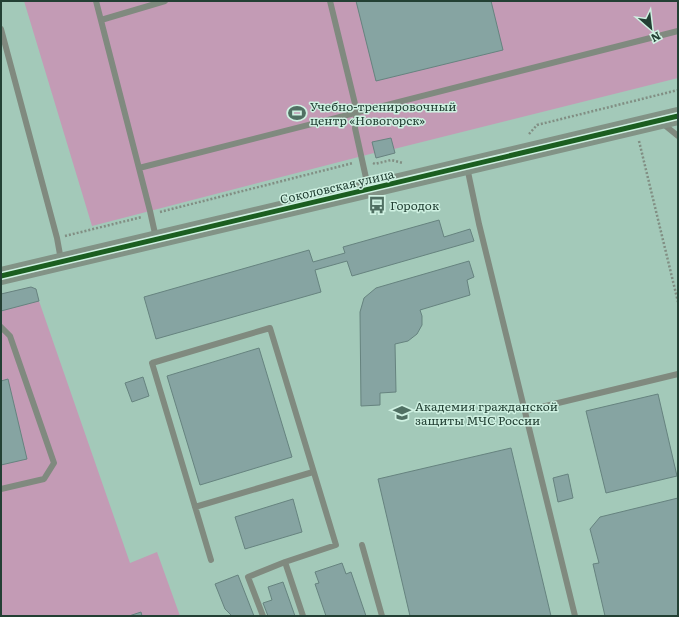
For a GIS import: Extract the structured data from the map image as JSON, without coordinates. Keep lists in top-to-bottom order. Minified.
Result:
{"streets":{"street":["Соколовская улица"]},"places":{"sports":["Учебно-тренировочный центр «Новогорск»"],"bus stop":["Городок"],"school or university":["Академия гражданской защиты МЧС России"]},"north":"bottom right"}
